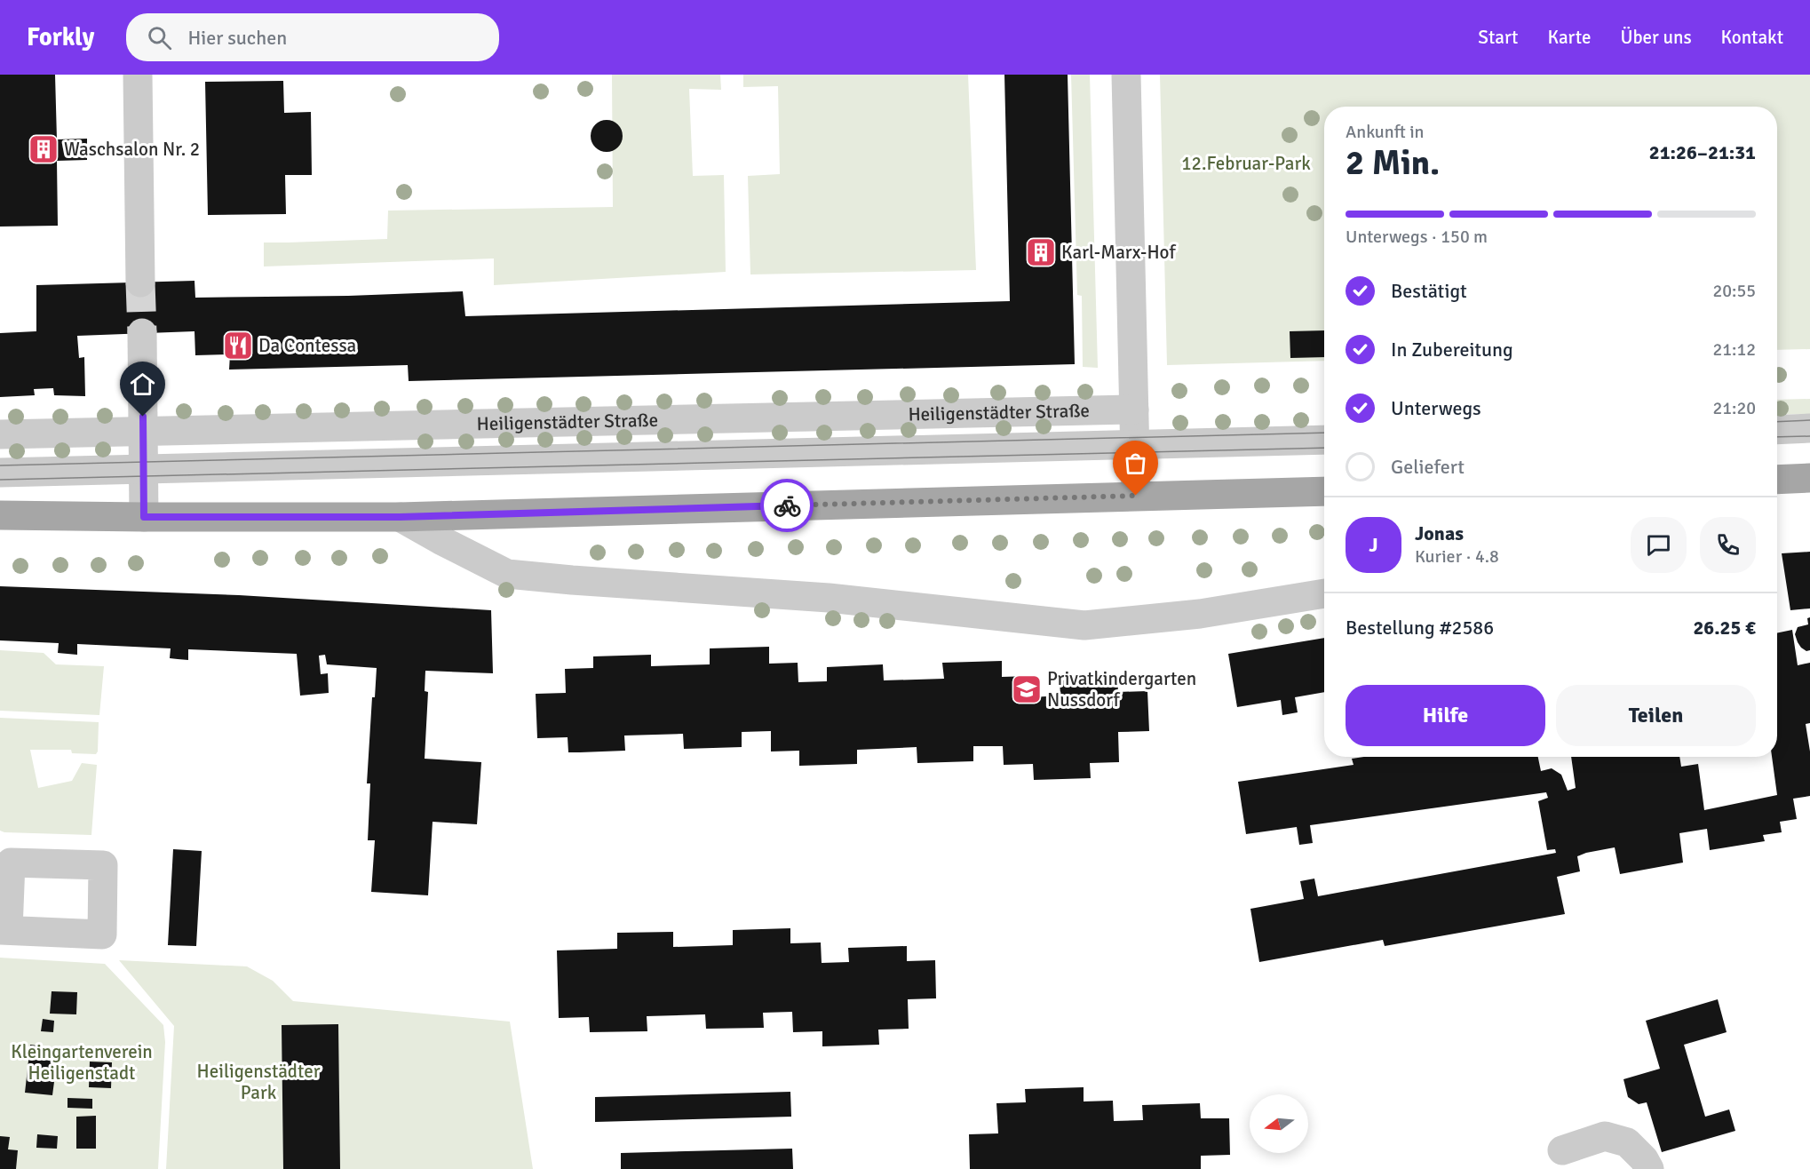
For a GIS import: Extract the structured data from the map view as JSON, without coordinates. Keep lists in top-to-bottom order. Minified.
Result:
{"streets":{"street":["Heiligenstädter Straße"]},"parks":["12.Februar-Park","Kleingartenverein Heiligenstadt","Heiligenstädter Park"],"places":{"building":["Waschsalon Nr. 2","Karl-Marx-Hof"],"restaurant":["Da Contessa"],"school or university":["Privatkindergarten Nussdorf"]},"north":"left","page":{"header":"Forkly","search":"Hier suchen","nav":["Start","Karte","Über uns","Kontakt"],"heading":["2 Min.","Ankunft in","21:26–21:31"],"panel":["Jonas","Kurier · 4.8","Bestellung #2586","26.25 €"],"bar":"Unterwegs · 150 m","list":[["Bestätigt","20:55"],["In Zubereitung","21:12"],["Unterwegs","21:20"],"Geliefert"],"round":"J","buttons":["Hilfe","Teilen"]}}
